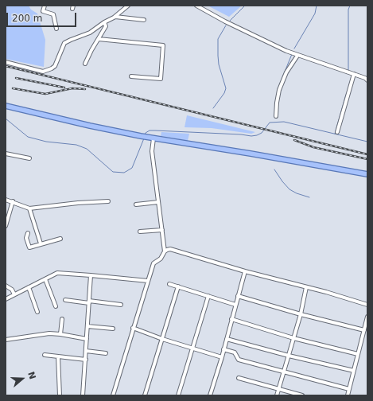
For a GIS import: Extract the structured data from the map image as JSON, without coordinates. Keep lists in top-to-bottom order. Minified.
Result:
{"scale_bar":"200 m","north":"right"}
